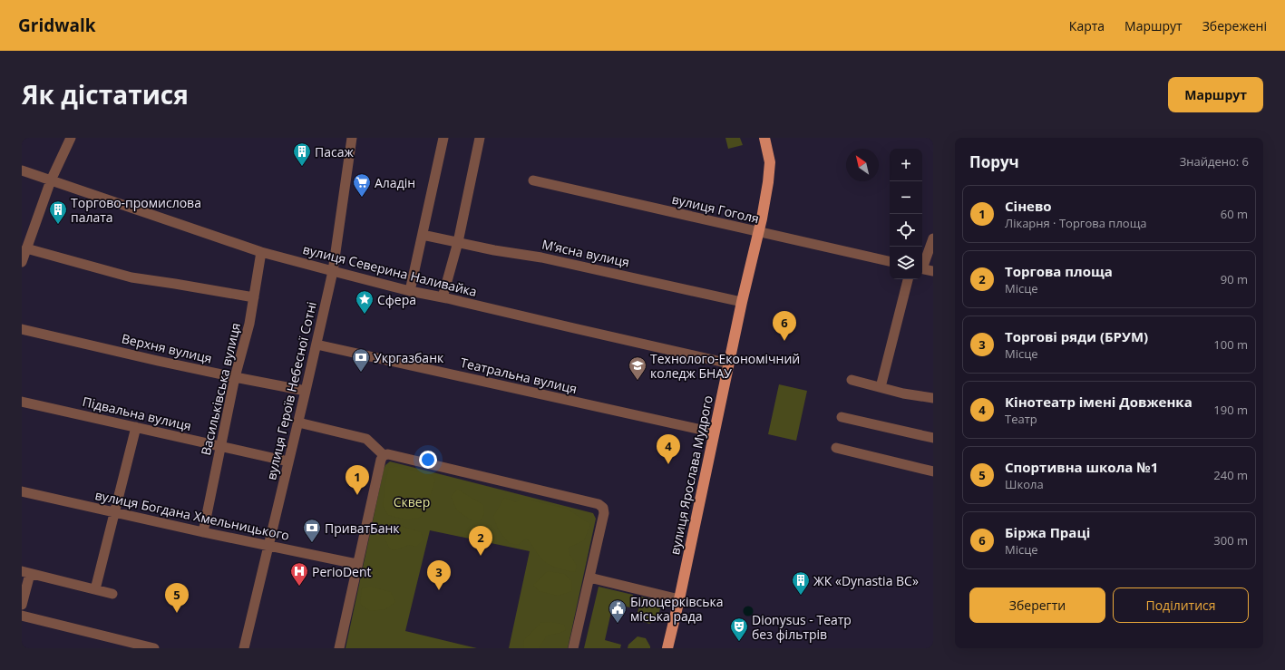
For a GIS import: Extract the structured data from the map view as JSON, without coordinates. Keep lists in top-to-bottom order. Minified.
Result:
{"streets":{"main road":["вулиця Ярослава Мудрого"],"street":["вулиця Гоголя","Мʼясна вулиця","вулиця Северина Наливайка","Верхня вулиця","Театральна вулиця","Васильківська вулиця","вулиця Героїв Небесної Сотні","Підвальна вулиця","вулиця Богдана Хмельницького"]},"crossings":[["вулиця Гоголя","вулиця Ярослава Мудрого"],["Мʼясна вулиця","вулиця Ярослава Мудрого"],["вулиця Северина Наливайка","Васильківська вулиця"],["вулиця Северина Наливайка","вулиця Героїв Небесної Сотні"],["вулиця Северина Наливайка","вулиця Ярослава Мудрого"],["Верхня вулиця","Васильківська вулиця"],["Верхня вулиця","вулиця Героїв Небесної Сотні"],["Театральна вулиця","вулиця Героїв Небесної Сотні"],["Театральна вулиця","вулиця Ярослава Мудрого"],["Васильківська вулиця","Підвальна вулиця"],["Васильківська вулиця","вулиця Богдана Хмельницького"],["вулиця Героїв Небесної Сотні","Підвальна вулиця"],["вулиця Героїв Небесної Сотні","вулиця Богдана Хмельницького"]],"parks":["Сквер"],"places":{"building":["Пасаж","Торгово-промислова палата","ЖК «Dynastia BC»"],"supermarket":["Аладін"],"place":["Сфера"],"bank":["Укргазбанк","ПриватБанк"],"school or university":["Технолого-Економічний коледж БНАУ"],"hospital":["PerioDent"],"public building":["Білоцерківська міська рада"],"theatre":["Dionysus - Театр без фільтрів"]},"north":"top left","page":{"header":"Gridwalk","nav":["Карта","Маршрут","Збережені"],"title":"Як дістатися","buttons":["Маршрут",["Зберегти","Поділитися"]],"heading":["Поруч","Знайдено: 6"],"map_buttons":["+","−"],"list":[{"mark":"1","name":"Сінево","note":"Лікарня · Торгова площа","value":"60 m"},{"mark":"2","name":"Торгова площа","note":"Місце","value":"90 m"},{"mark":"3","name":"Торгові ряди (БРУМ)","note":"Місце","value":"100 m"},{"mark":"4","name":"Кінотеатр імені Довженка","note":"Театр","value":"190 m"},{"mark":"5","name":"Спортивна школа №1","note":"Школа","value":"240 m"},{"mark":"6","name":"Біржа Праці","note":"Місце","value":"300 m"}],"pins":["6","4","1","2","3","5"]}}
